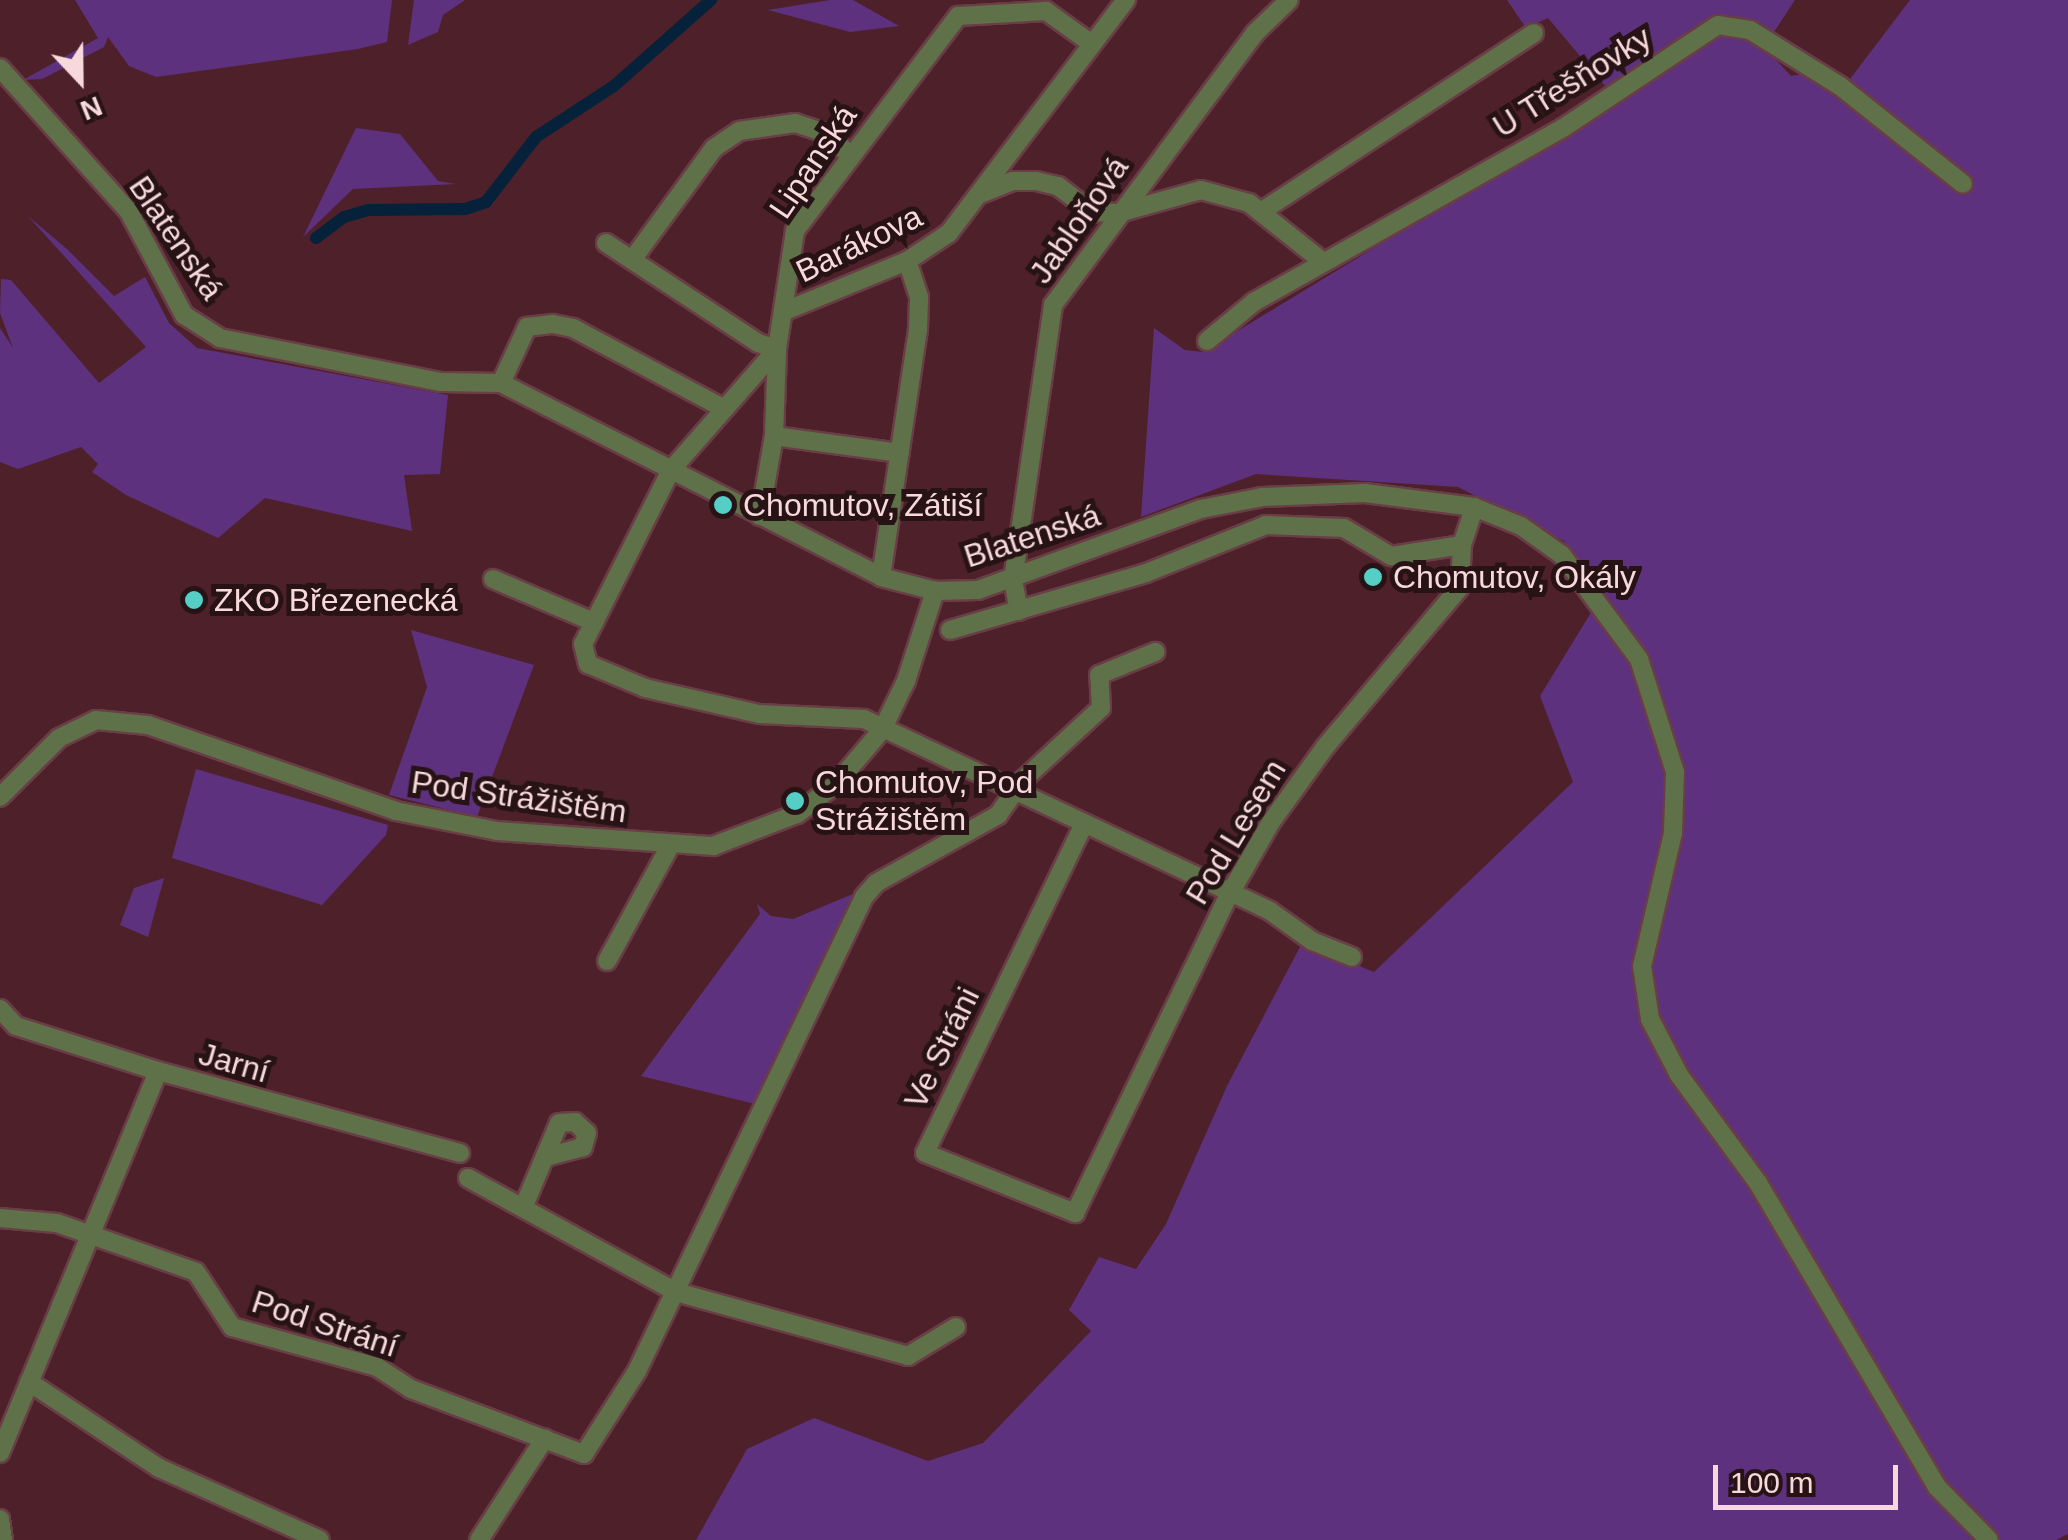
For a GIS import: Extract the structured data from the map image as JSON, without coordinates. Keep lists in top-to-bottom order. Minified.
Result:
{"streets":{"street":["U Třešňovky","Lipanská","Jabloňová","Blatenská","Barákova","Pod Strážištěm","Pod Lesem","Ve Stráni","Jarní","Pod Strání"]},"crossings":[["Lipanská","Blatenská"],["Lipanská","Barákova"],["Jabloňová","Blatenská"],["Blatenská","Pod Strážištěm"],["Blatenská","Pod Lesem"],["Pod Lesem","Ve Stráni"]],"places":["Chomutov, Zátiší","Chomutov, Okály","ZKO Březenecká","Chomutov, Pod Strážištěm"],"scale_bar":"100 m","north":"bottom"}
